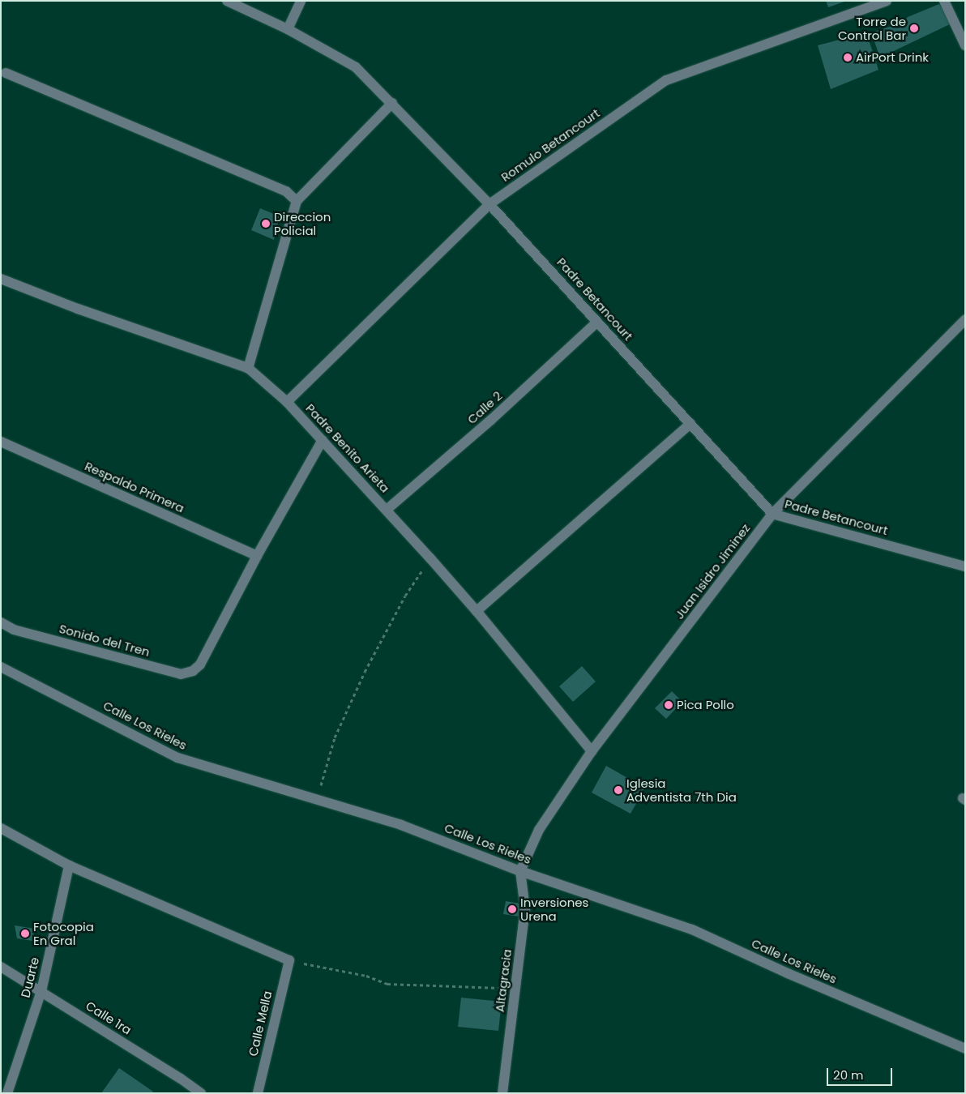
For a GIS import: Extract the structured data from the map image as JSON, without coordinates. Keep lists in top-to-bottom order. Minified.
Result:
{"streets":{"street":["Romulo Betancourt","Padre Betancourt","Calle 2","Padre Benito Arieta","Respaldo Primera","Juan Isidro Jiminez","Sonido del Tren","Calle Los Rieles","Duarte","Altagracia","Calle 1ra","Calle Mella"]},"crossings":[["Romulo Betancourt","Padre Betancourt"],["Romulo Betancourt","Padre Benito Arieta"],["Padre Betancourt","Calle 2"],["Padre Betancourt","Juan Isidro Jiminez"],["Calle 2","Padre Benito Arieta"],["Padre Benito Arieta","Juan Isidro Jiminez"],["Respaldo Primera","Sonido del Tren"],["Juan Isidro Jiminez","Calle Los Rieles"],["Juan Isidro Jiminez","Altagracia"],["Calle Los Rieles","Altagracia"],["Duarte","Calle 1ra"]],"places":["Torre de Control Bar","AirPort Drink","Direccion Policial","Pica Pollo","Iglesia Adventista 7th Dia","Inversiones Urena","Fotocopia En Gral"],"scale_bar":"20 m"}
